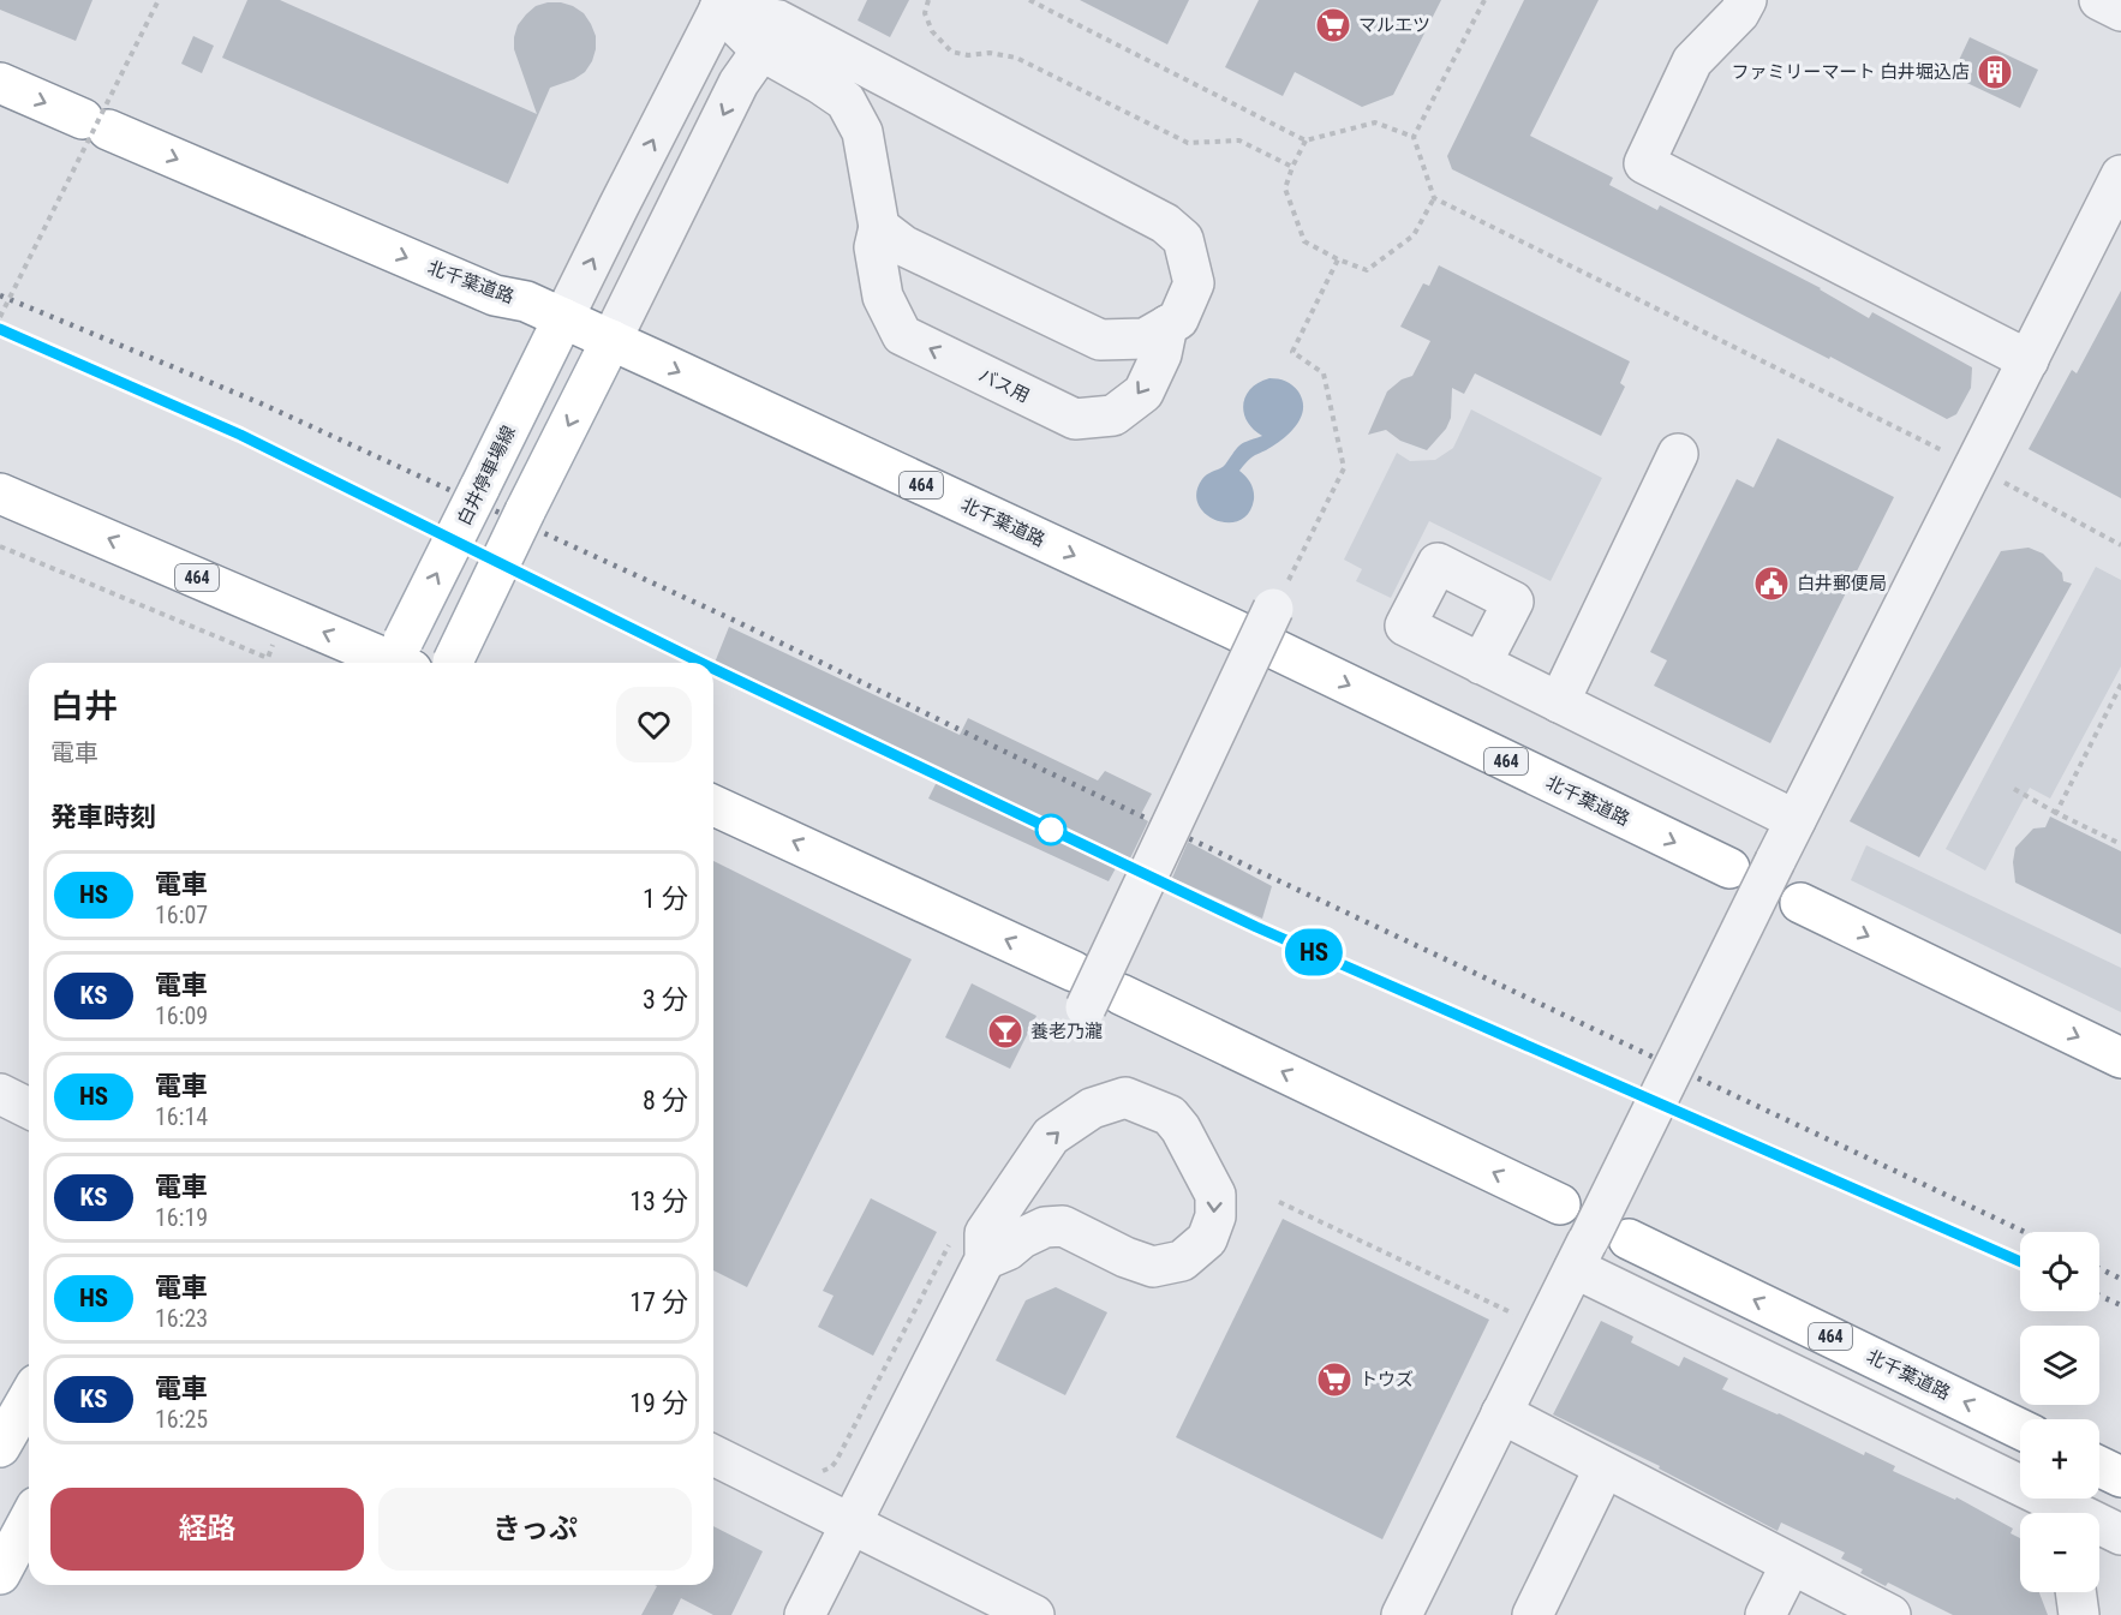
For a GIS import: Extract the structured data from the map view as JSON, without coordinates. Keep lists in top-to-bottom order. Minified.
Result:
{"streets":{"main road":["北千葉道路","白井停車場線","464"],"street":["バス用"]},"crossings":[["北千葉道路","白井停車場線"],["白井停車場線","464"]],"places":{"supermarket":["マルエツ","トウズ"],"building":["ファミリーマート 白井堀込店"],"public building":["白井郵便局"],"bar":["養老乃瀧"]},"page":{"on_map":"HS","heading":[["白井","電車"],"発車時刻"],"list":[{"mark":"HS","name":"電車","note":"16:07","value":"1 分"},{"mark":"KS","name":"電車","note":"16:09","value":"3 分"},{"mark":"HS","name":"電車","note":"16:14","value":"8 分"},{"mark":"KS","name":"電車","note":"16:19","value":"13 分"},{"mark":"HS","name":"電車","note":"16:23","value":"17 分"},{"mark":"KS","name":"電車","note":"16:25","value":"19 分"}],"map_buttons":["+","−"],"buttons":["経路","きっぷ"]}}
